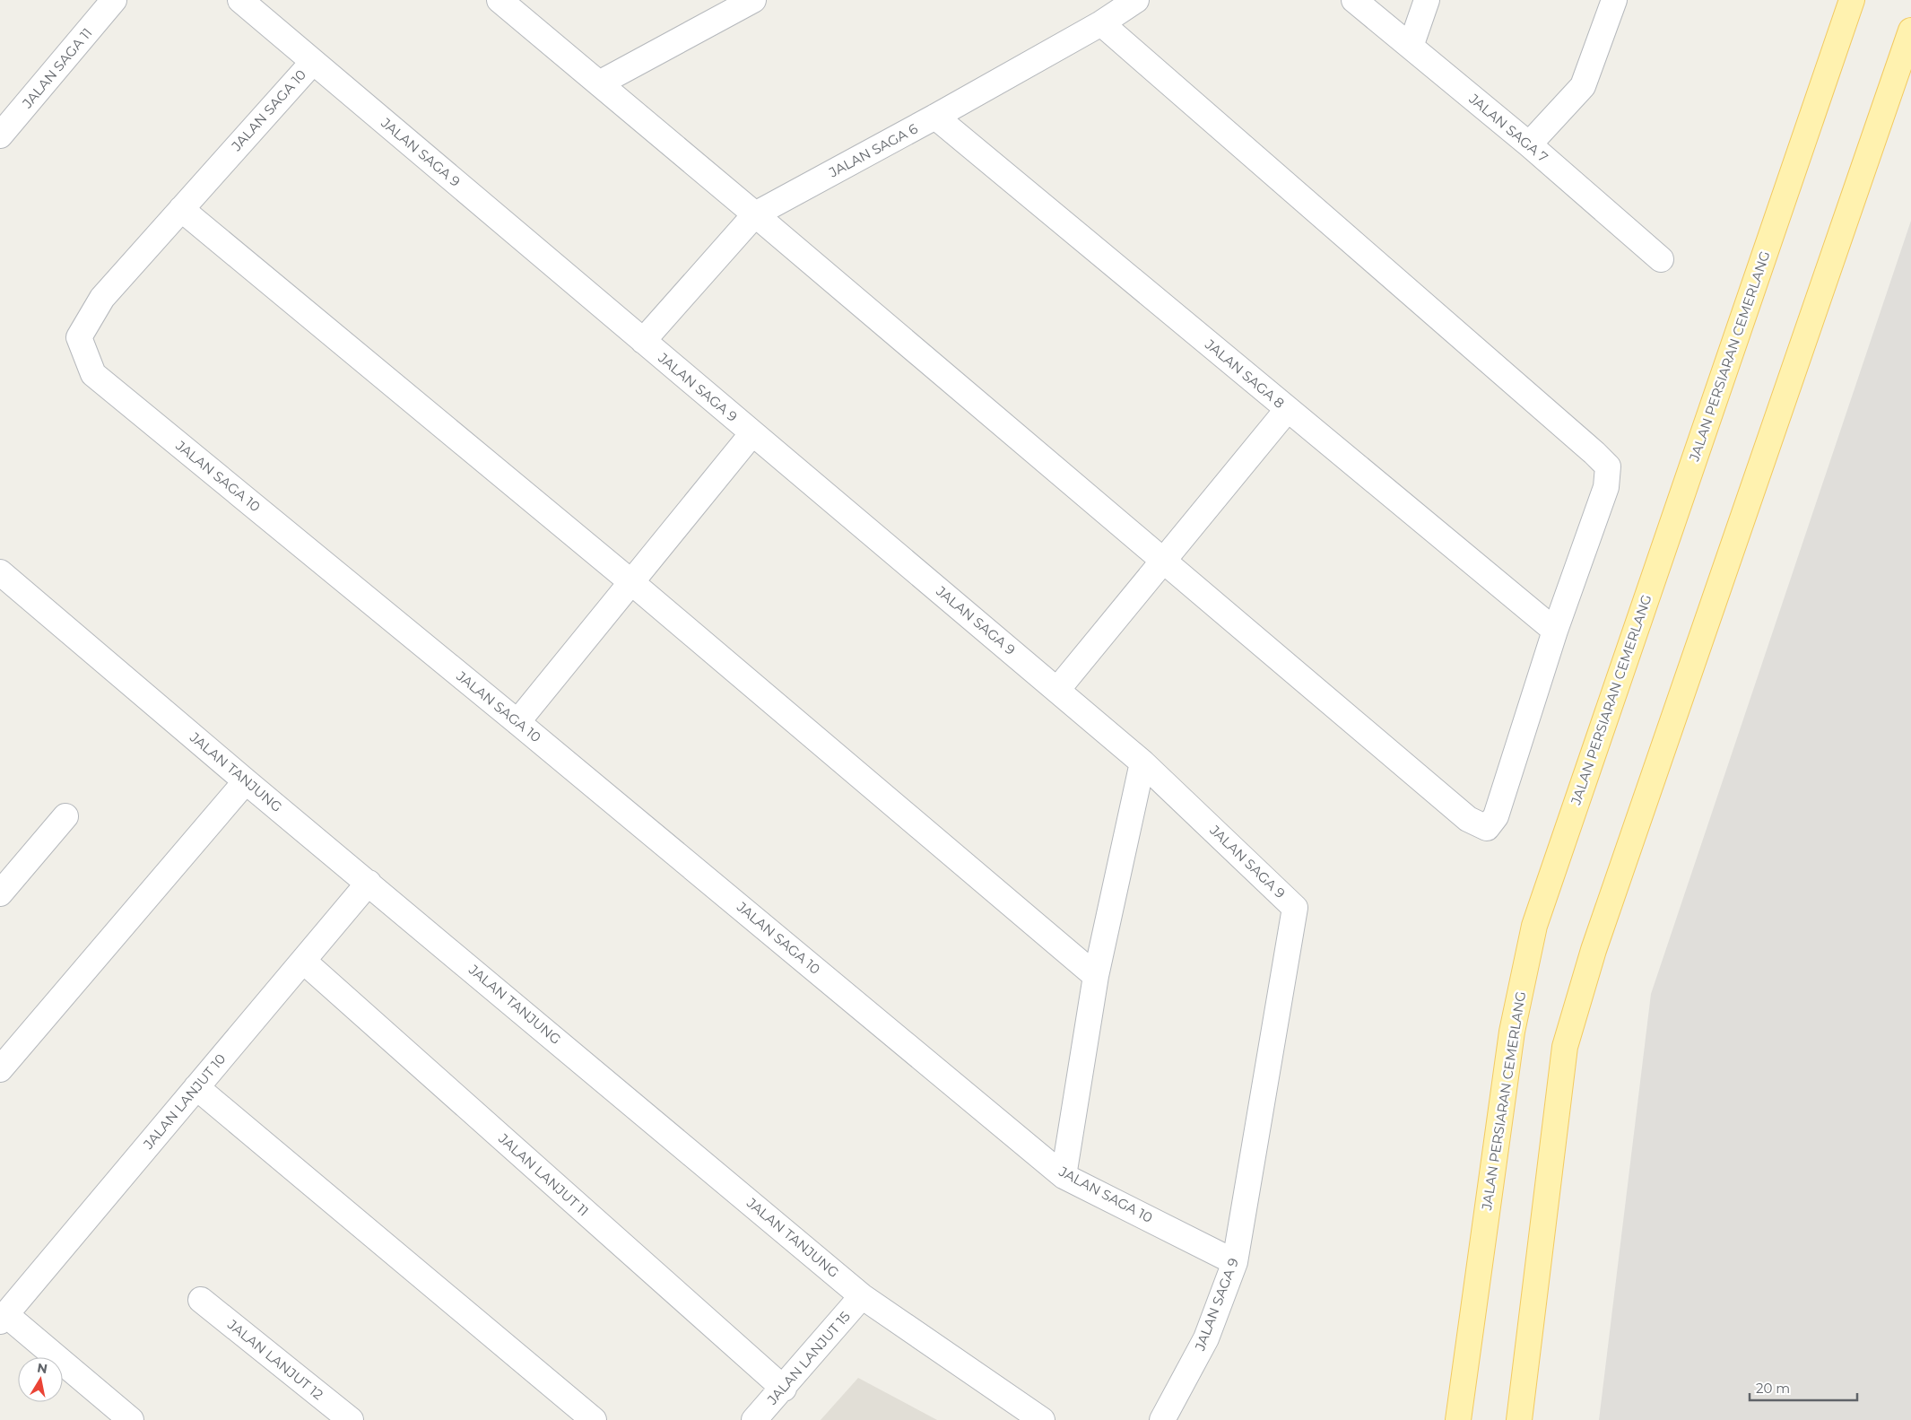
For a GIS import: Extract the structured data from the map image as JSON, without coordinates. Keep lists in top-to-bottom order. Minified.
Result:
{"streets":{"main road":["JALAN PERSIARAN CEMERLANG"],"street":["JALAN SAGA 11","JALAN SAGA 10","JALAN SAGA 7","JALAN SAGA 6","JALAN SAGA 9","JALAN SAGA 8","JALAN TANJUNG","JALAN LANJUT 10","JALAN LANJUT 11","JALAN LANJUT 15","JALAN LANJUT 12"]},"crossings":[["JALAN SAGA 10","JALAN SAGA 9"],["JALAN SAGA 6","JALAN SAGA 9"],["JALAN SAGA 6","JALAN SAGA 8"],["JALAN TANJUNG","JALAN LANJUT 10"],["JALAN TANJUNG","JALAN LANJUT 15"],["JALAN LANJUT 10","JALAN LANJUT 11"],["JALAN LANJUT 11","JALAN LANJUT 15"]],"scale_bar":"20 m","north":"top"}
